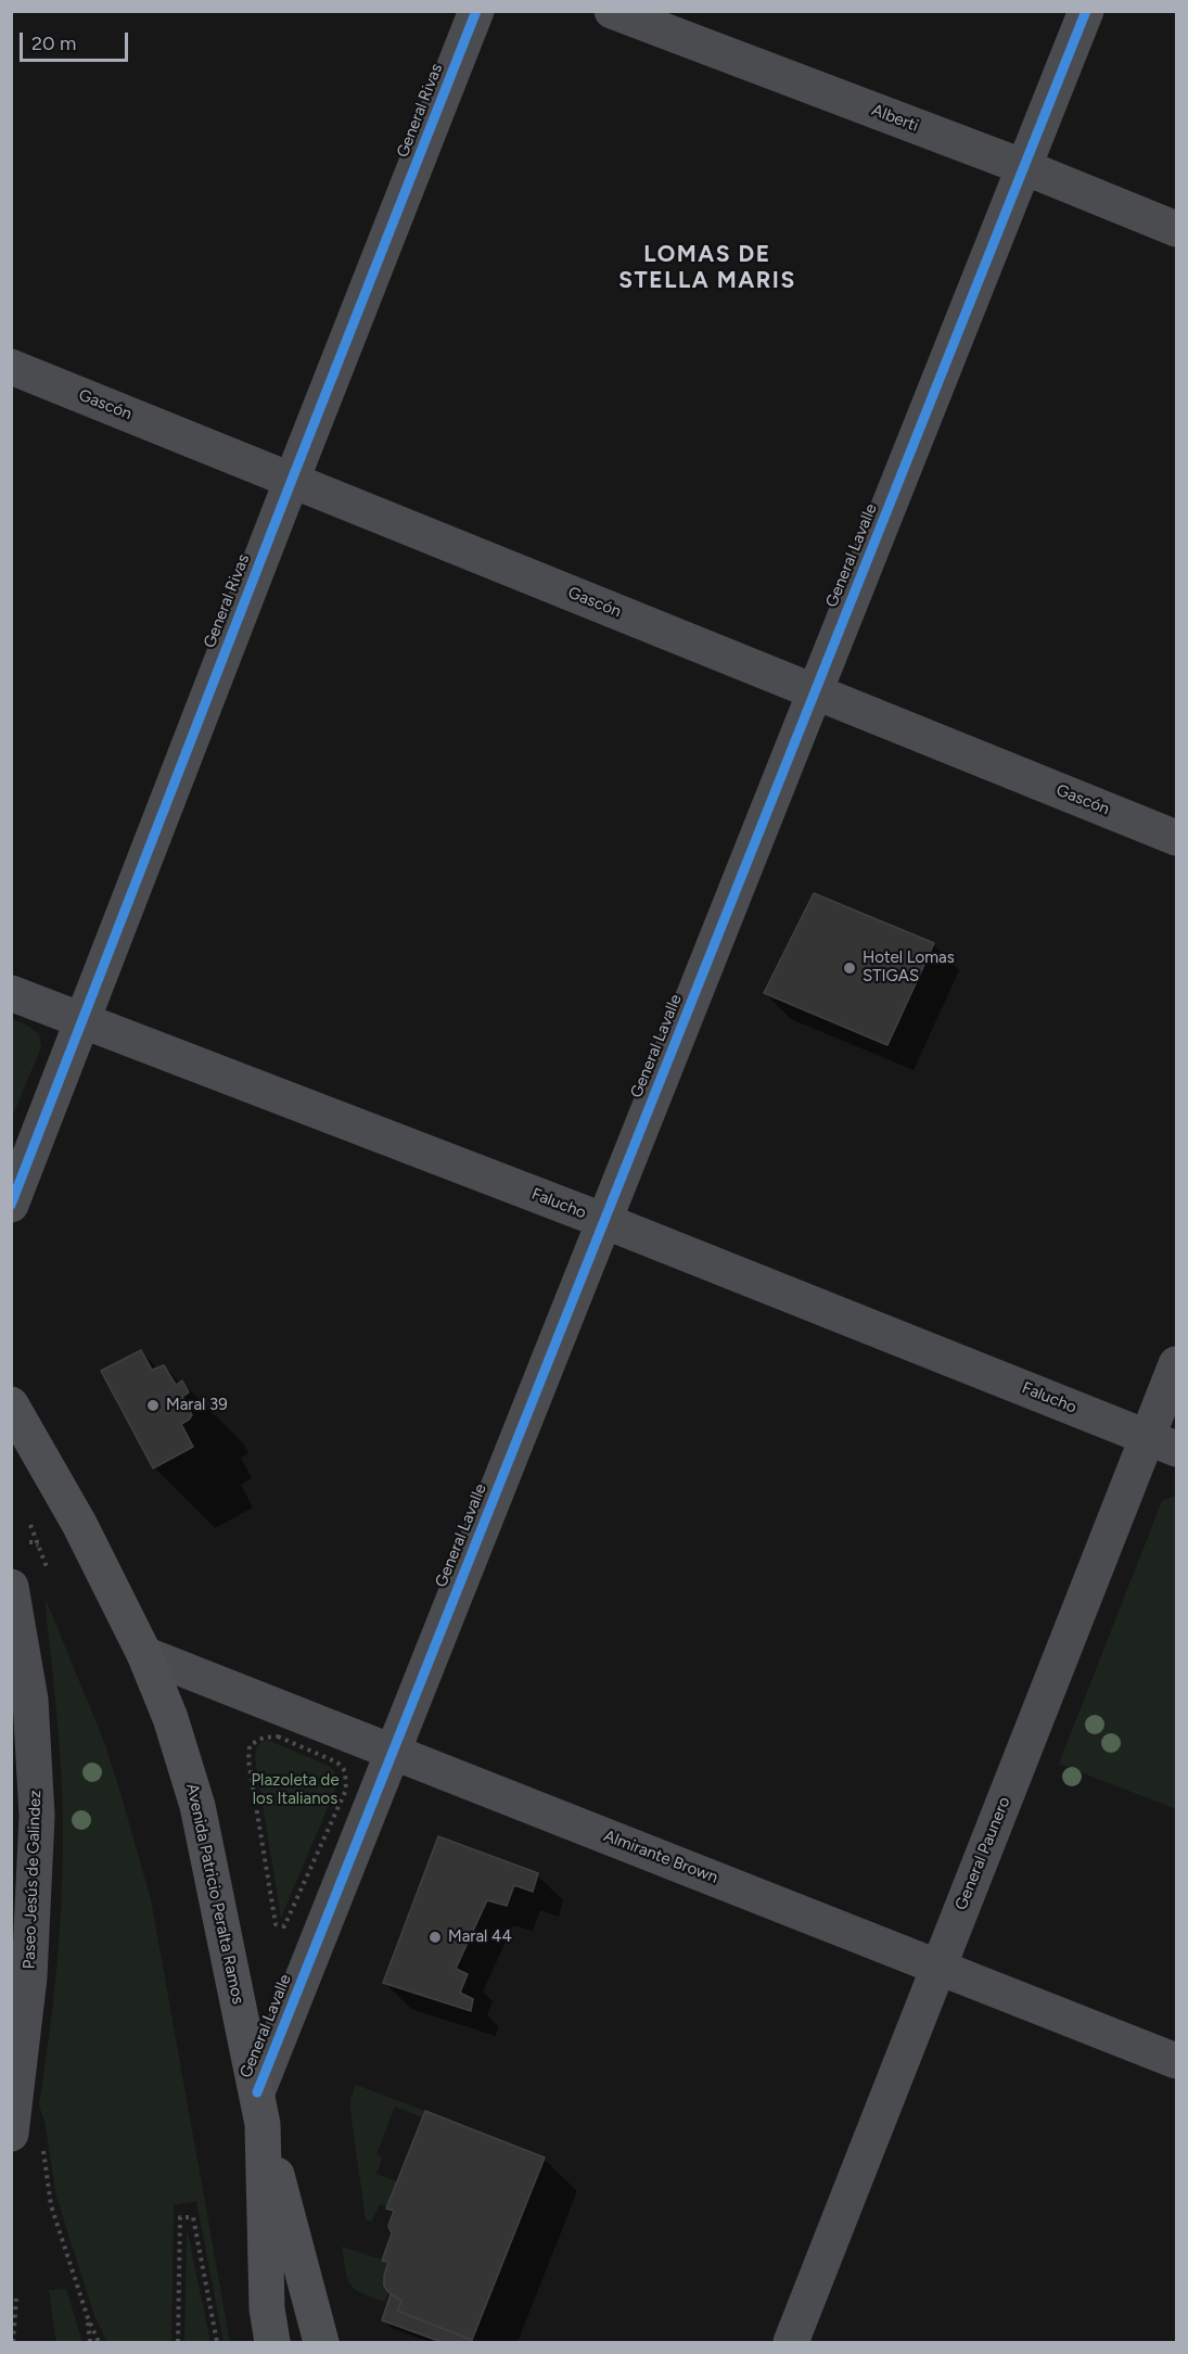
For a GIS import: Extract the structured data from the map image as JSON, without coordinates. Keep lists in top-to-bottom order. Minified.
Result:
{"streets":{"main road":["Avenida Patricio Peralta Ramos"],"street":["General Rivas","Alberti","Gascón","General Lavalle","Falucho","General Paunero","Almirante Brown","Paseo Jesús de Galindez"]},"crossings":[["General Rivas","Gascón"],["General Rivas","Falucho"],["Alberti","General Lavalle"],["Gascón","General Lavalle"],["General Lavalle","Falucho"],["General Lavalle","Almirante Brown"],["General Lavalle","Avenida Patricio Peralta Ramos"],["Falucho","General Paunero"],["General Paunero","Almirante Brown"],["Almirante Brown","Avenida Patricio Peralta Ramos"]],"districts":["LOMAS DE STELLA MARIS"],"parks":["Plazoleta de los Italianos"],"places":["Hotel Lomas STIGAS","Maral 39","Maral 44"],"scale_bar":"20 m"}
